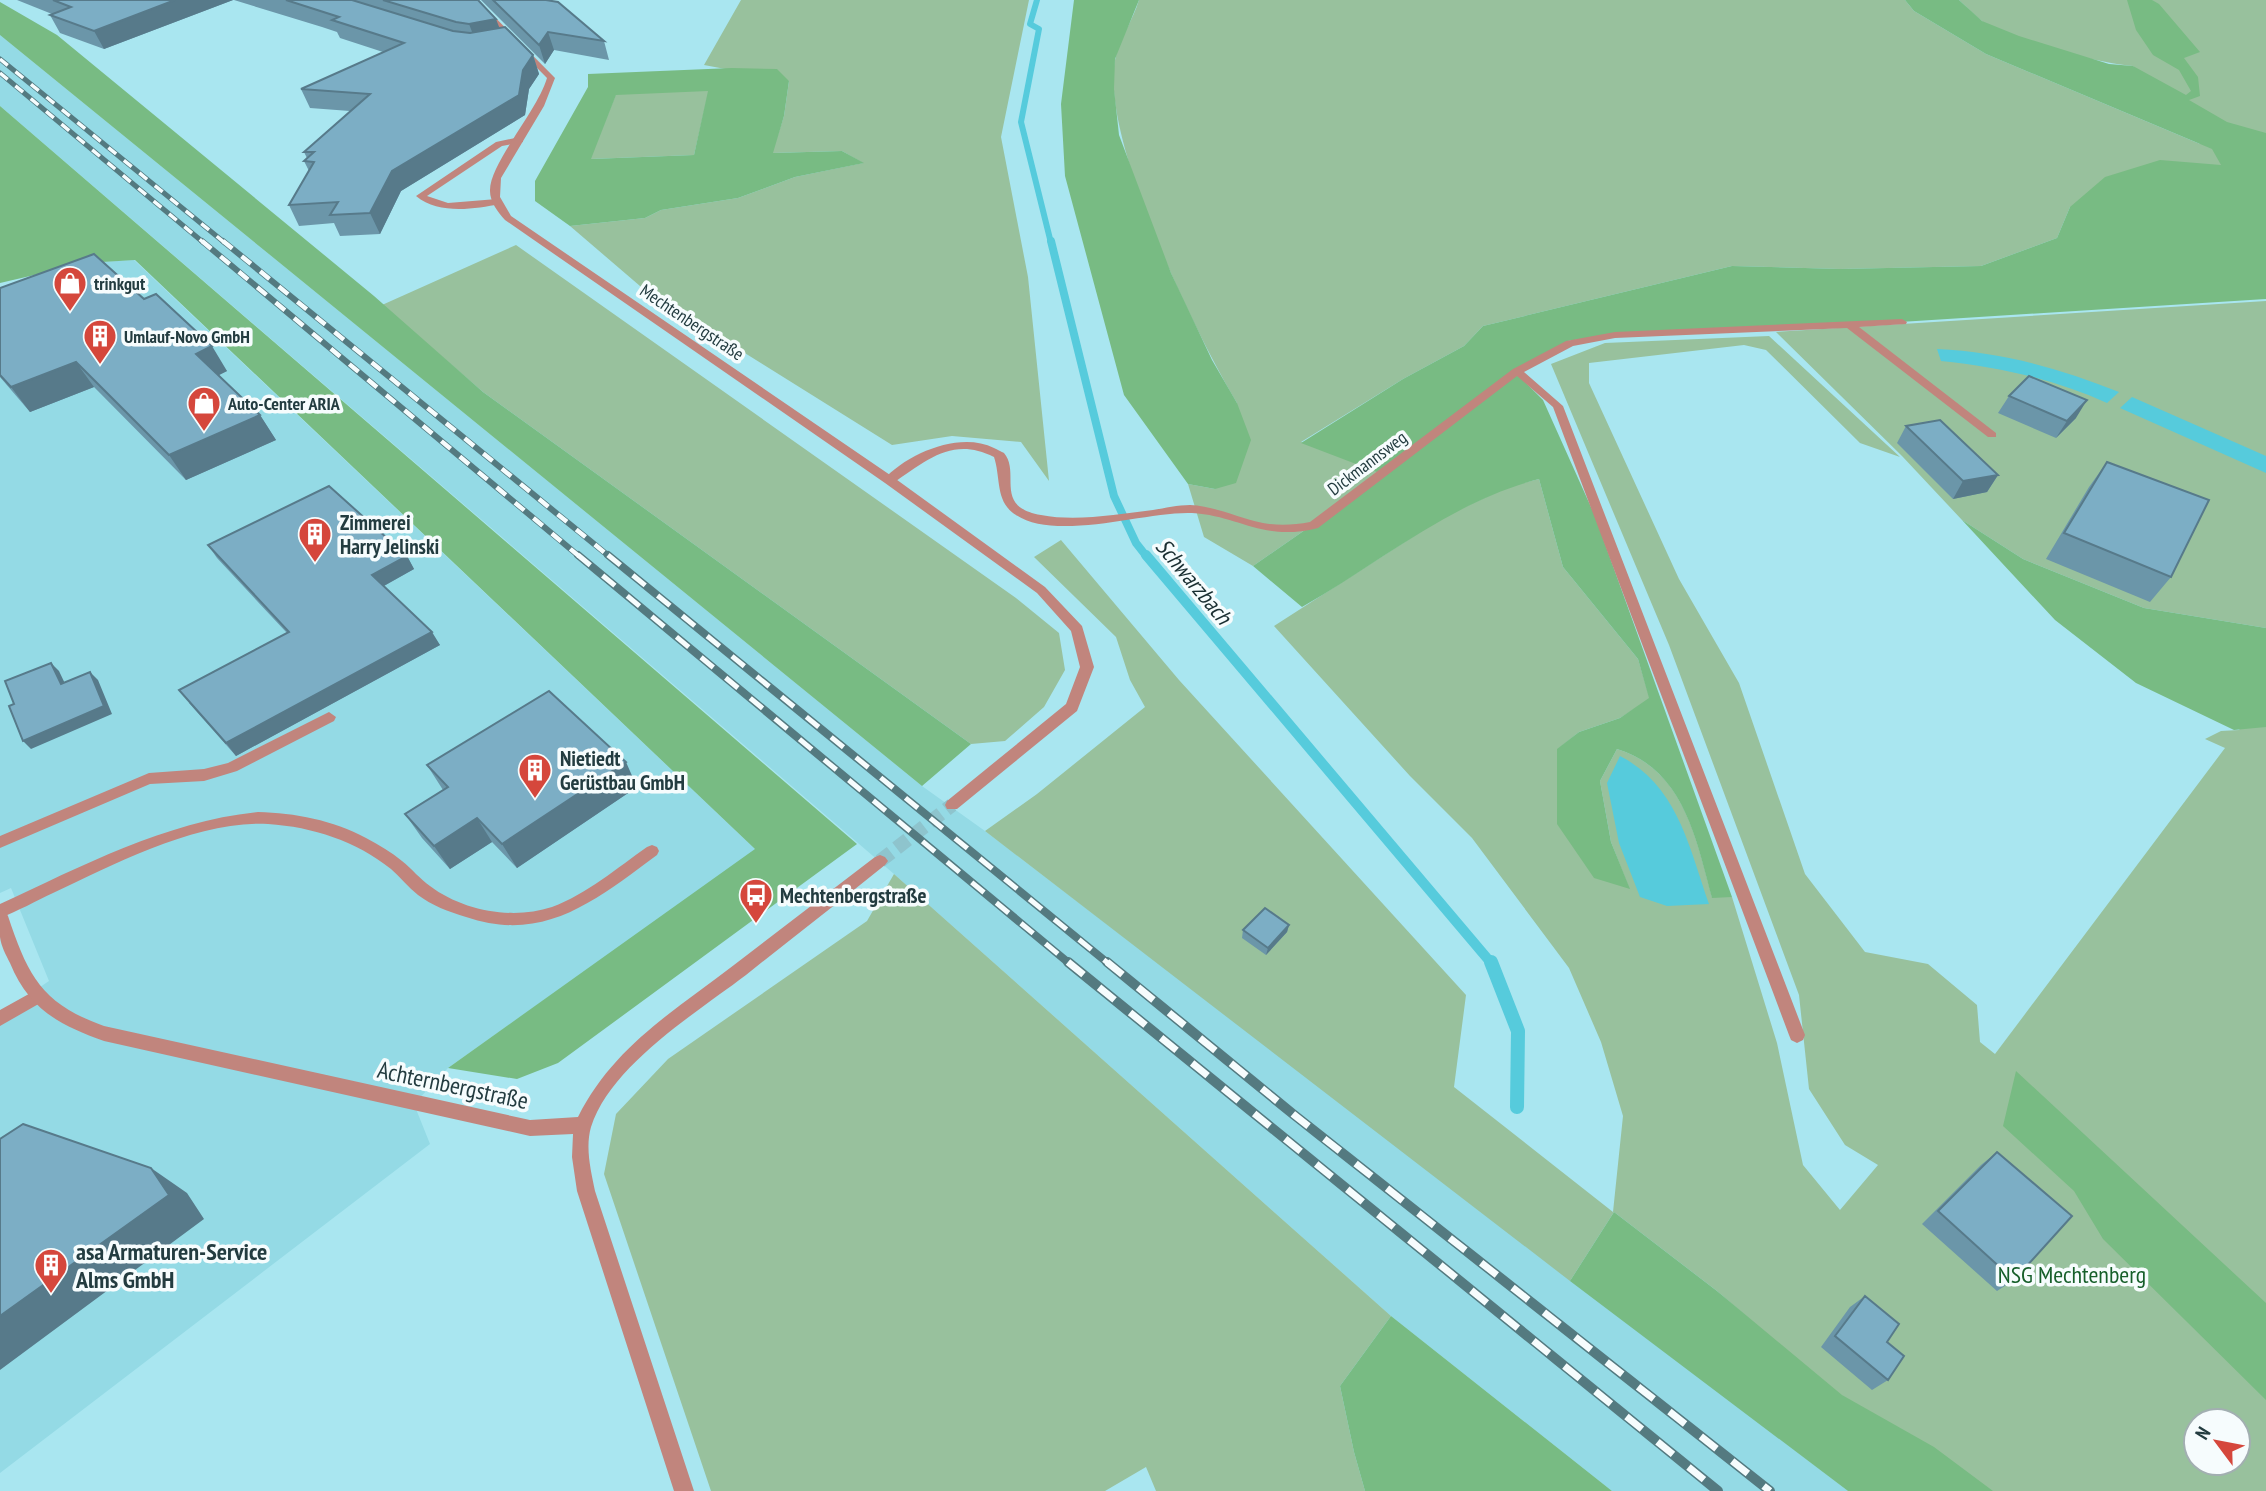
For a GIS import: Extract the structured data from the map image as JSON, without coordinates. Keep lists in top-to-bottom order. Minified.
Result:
{"streets":{"street":["Mechtenbergstraße","Dickmannsweg","Achternbergstraße"]},"crossings":[["Mechtenbergstraße","Dickmannsweg"]],"water":["Schwarzbach"],"parks":["NSG Mechtenberg"],"places":{"shop":["trinkgut","Auto-Center ARIA"],"building":["Umlauf-Novo GmbH","Zimmerei Harry Jelinski","Nietiedt Gerüstbau GmbH","asa Armaturen-Service Alms GmbH"],"bus stop":["Mechtenbergstraße"]},"north":"top left"}
